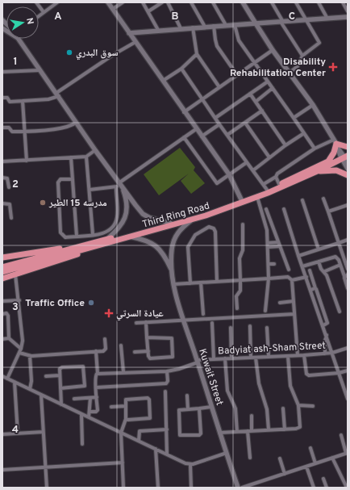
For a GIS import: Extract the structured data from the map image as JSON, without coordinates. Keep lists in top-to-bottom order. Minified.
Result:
{"streets":{"highway":["Third Ring Road"],"main road":["Kuwait Street"],"street":["Badyiat ash-Sham Street"]},"crossings":[["Third Ring Road","Kuwait Street"],["Badyiat ash-Sham Street","Kuwait Street"]],"places":{"other":["سوق البدري","مدرسه 15 الطير","Traffic Office"],"health":["Disability Rehabilitation Center","عيادة السرتي"]},"north":"right","grid":{"columns":["A","B","C"],"rows":["1","2","3","4"]}}
